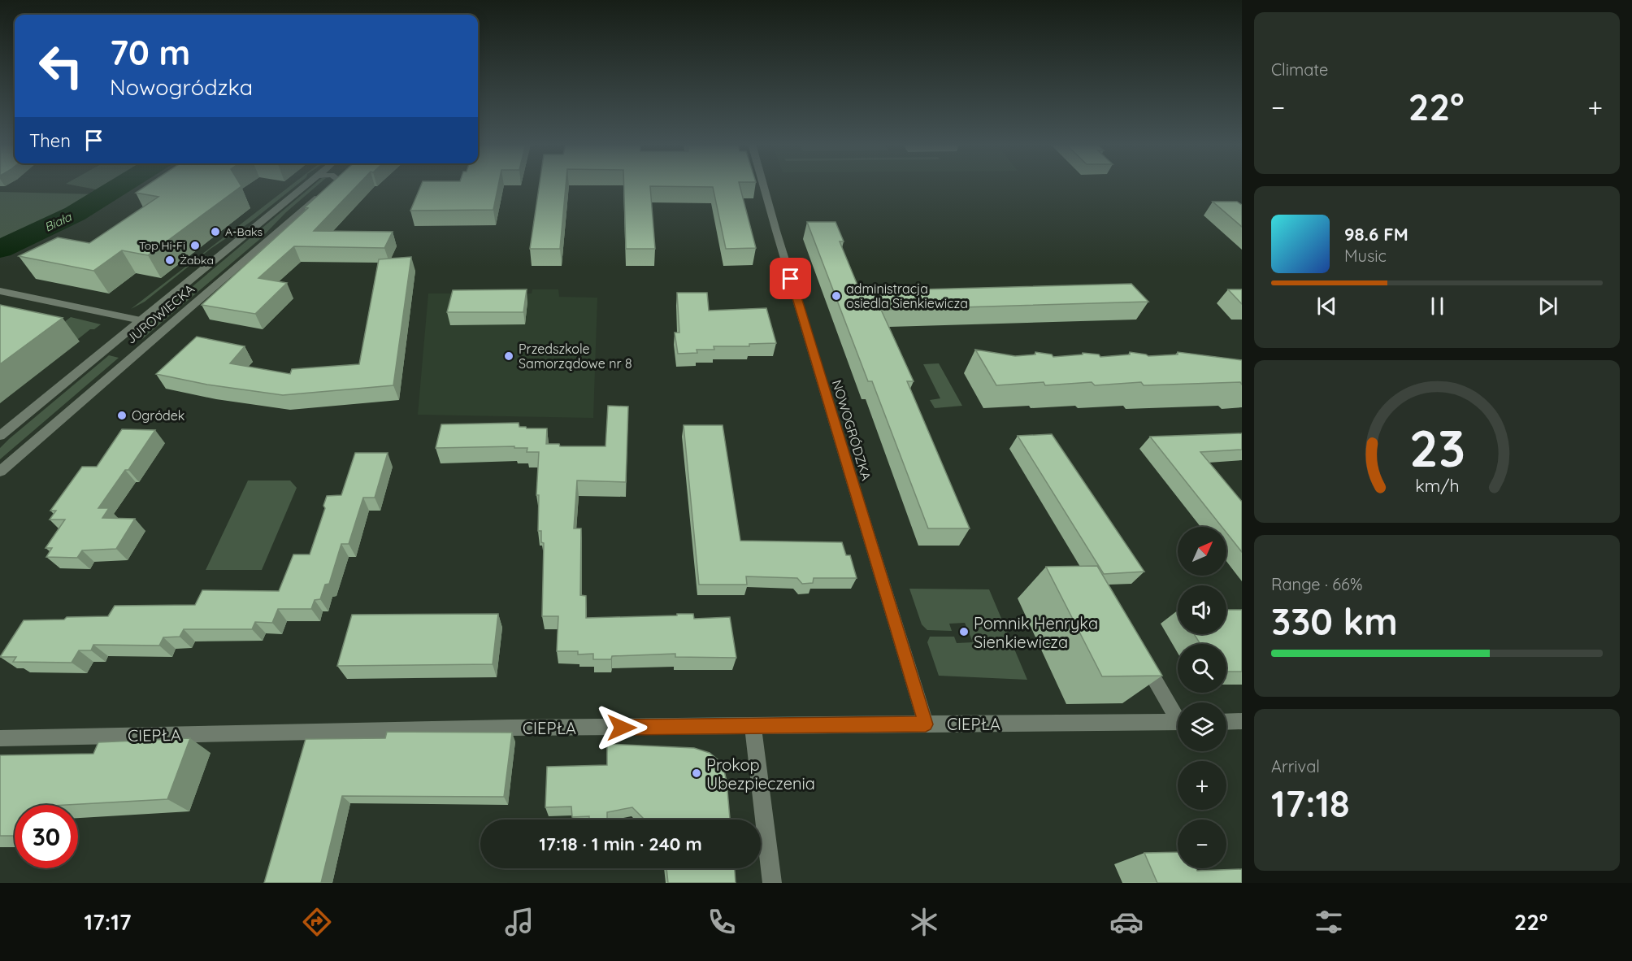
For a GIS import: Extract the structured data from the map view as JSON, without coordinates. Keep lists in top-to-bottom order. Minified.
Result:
{"streets":{"street":["JUROWIECKA","NOWOGRÓDZKA","CIEPŁA"]},"crossings":[["NOWOGRÓDZKA","CIEPŁA"]],"water":["Biała"],"places":["A-Baks","Top Hi-Fi","Żabka","administracja osiedla Sienkiewicza","Przedszkole Samorządowe nr 8","Ogródek","Pomnik Henryka Sienkiewicza","Prokop Ubezpieczenia"],"north":"top right","page":{"tile":["Climate",["Range · 66%","330 km"],["Arrival","17:18"]],"turn":["70 m","Nowogródzka"],"heat":["−","22°","+"],"then":"Then","song":["98.6 FM","Music"],"map_buttons":["+","−"],"limit":"30","trip":"17:18 · 1 min · 240 m","tabs":["17:17","22°"],"gauge":["23","km/h"]}}
